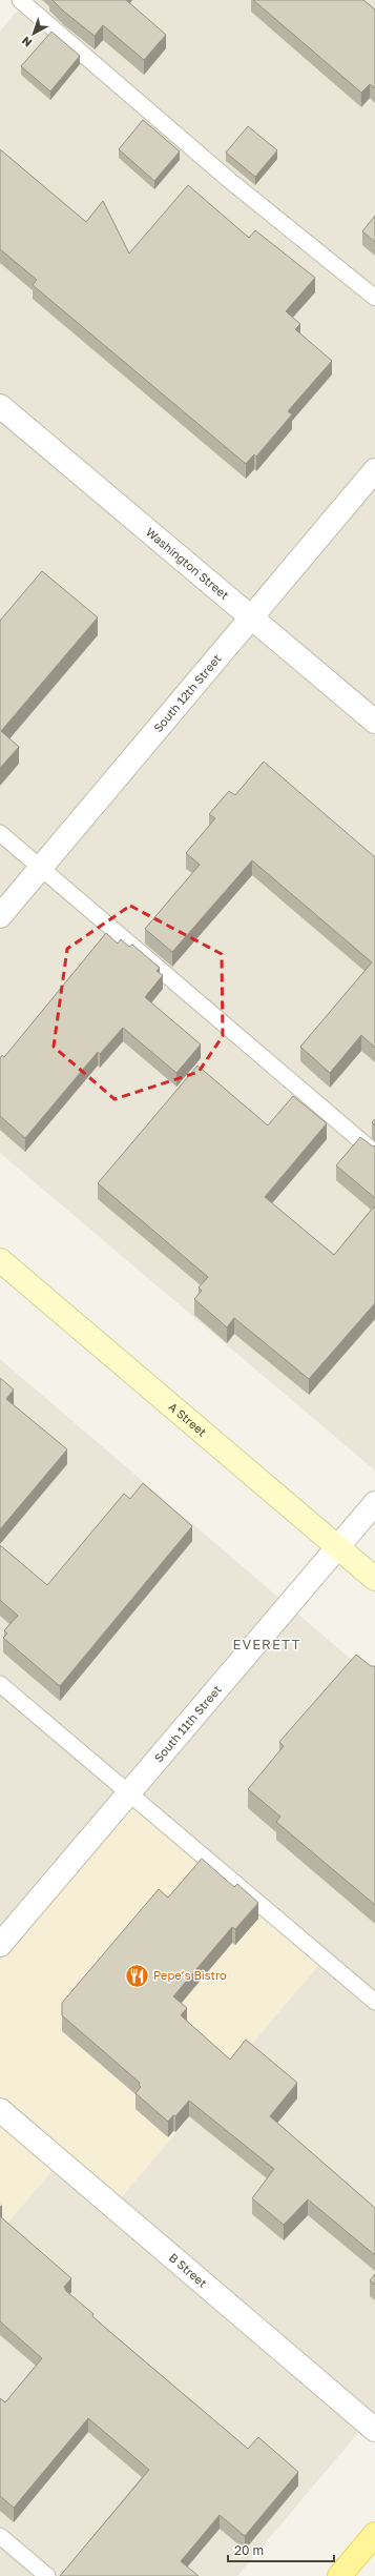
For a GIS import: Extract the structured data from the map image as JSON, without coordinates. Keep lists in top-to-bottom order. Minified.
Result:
{"streets":{"main road":["A Street"],"street":["Washington Street","South 12th Street","South 11th Street","B Street"]},"crossings":[["Washington Street","South 12th Street"],["A Street","South 11th Street"]],"districts":["EVERETT"],"places":{"restaurant":["Pepe’s Bistro"]},"scale_bar":"20 m","north":"bottom left"}
